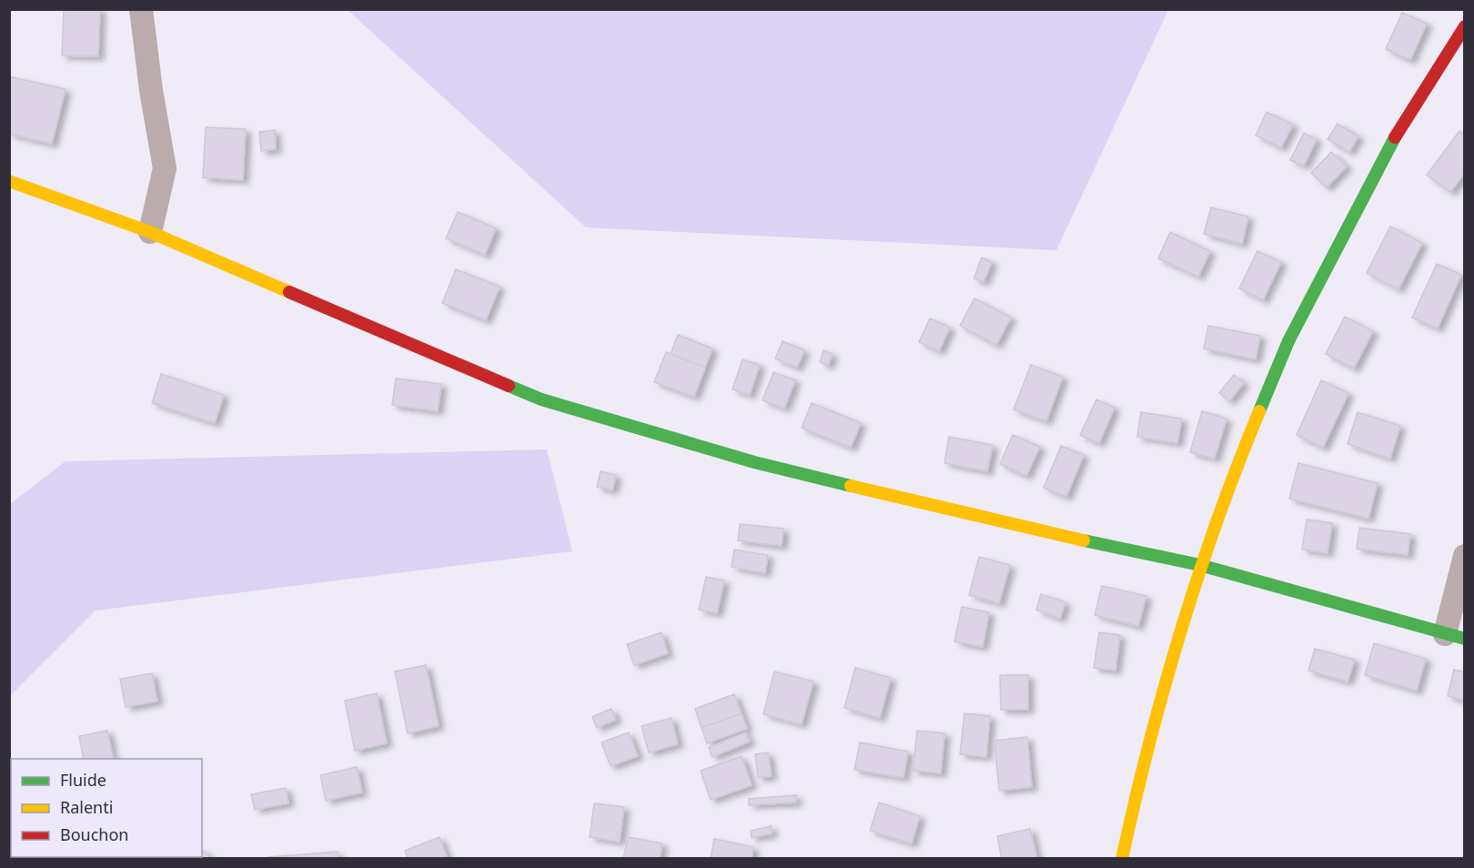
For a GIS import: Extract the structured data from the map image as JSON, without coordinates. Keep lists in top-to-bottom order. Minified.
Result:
{"legend":["Fluide","Ralenti","Bouchon"]}
